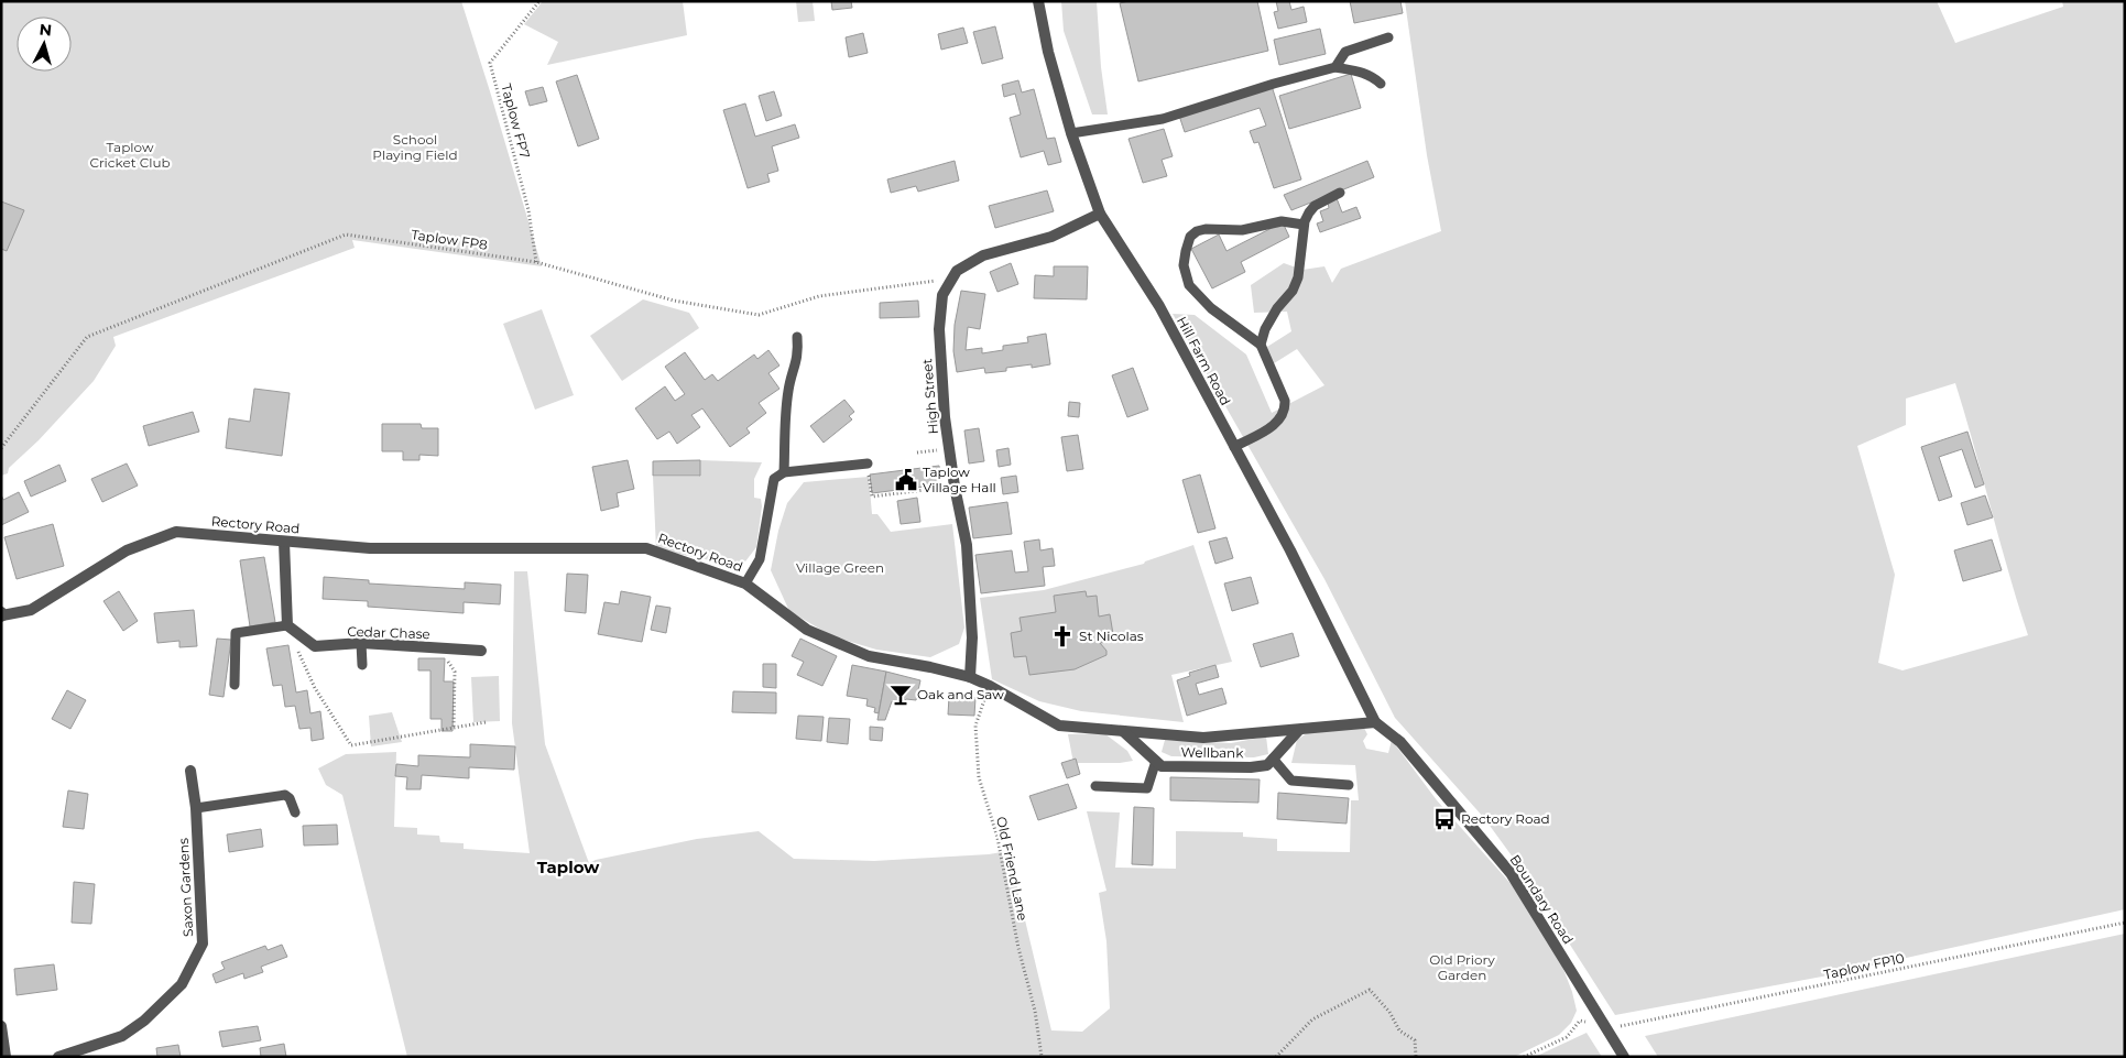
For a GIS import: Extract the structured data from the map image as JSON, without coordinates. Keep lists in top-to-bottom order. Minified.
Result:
{"streets":{"street":["Hill Farm Road","High Street","Rectory Road","Cedar Chase","Wellbank","Saxon Gardens","Boundary Road"],"path":["Taplow FP7","Taplow FP8","Old Friend Lane","Taplow FP10"]},"crossings":[["Taplow FP7","Taplow FP8"],["Taplow FP8","High Street"],["Hill Farm Road","High Street"],["Hill Farm Road","Rectory Road"],["Hill Farm Road","Boundary Road"],["High Street","Rectory Road"],["Rectory Road","Wellbank"],["Rectory Road","Old Friend Lane"],["Rectory Road","Boundary Road"],["Boundary Road","Taplow FP10"]],"districts":["Taplow"],"parks":["School Playing Field","Taplow Cricket Club","Village Green","Old Priory Garden"],"places":{"public building":["Taplow Village Hall"],"church":["St Nicolas"],"bar":["Oak and Saw"],"bus stop":["Rectory Road"]},"north":"top"}
